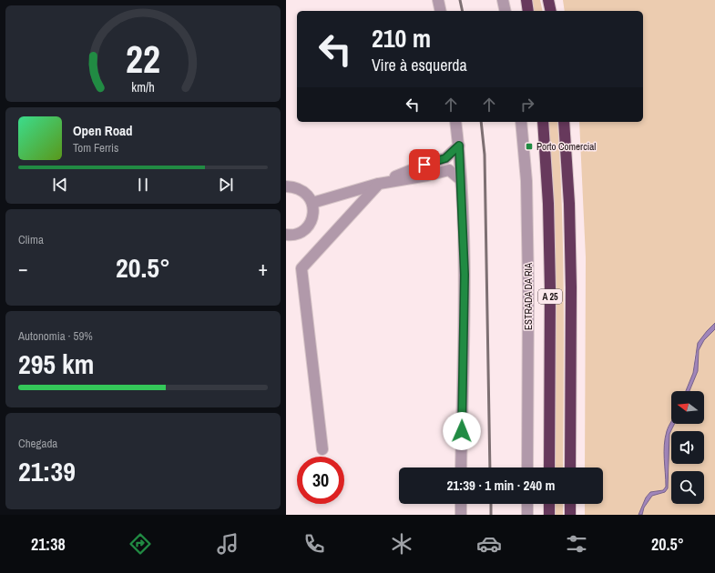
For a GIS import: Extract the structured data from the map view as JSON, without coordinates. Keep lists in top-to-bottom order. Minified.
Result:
{"streets":{"highway":["A 25"],"street":["ESTRADA DA RIA"]},"places":{"transit":["Porto Comercial"]},"north":"left","page":{"turn":["210 m","Vire à esquerda"],"song":["Open Road","Tom Ferris"],"tile":["Clima",["Autonomia · 59%","295 km"],["Chegada","21:39"]],"heat":["−","20.5°","+"],"limit":"30","trip":"21:39 · 1 min · 240 m","tabs":["21:38","20.5°"],"gauge":["22","km/h"]}}
